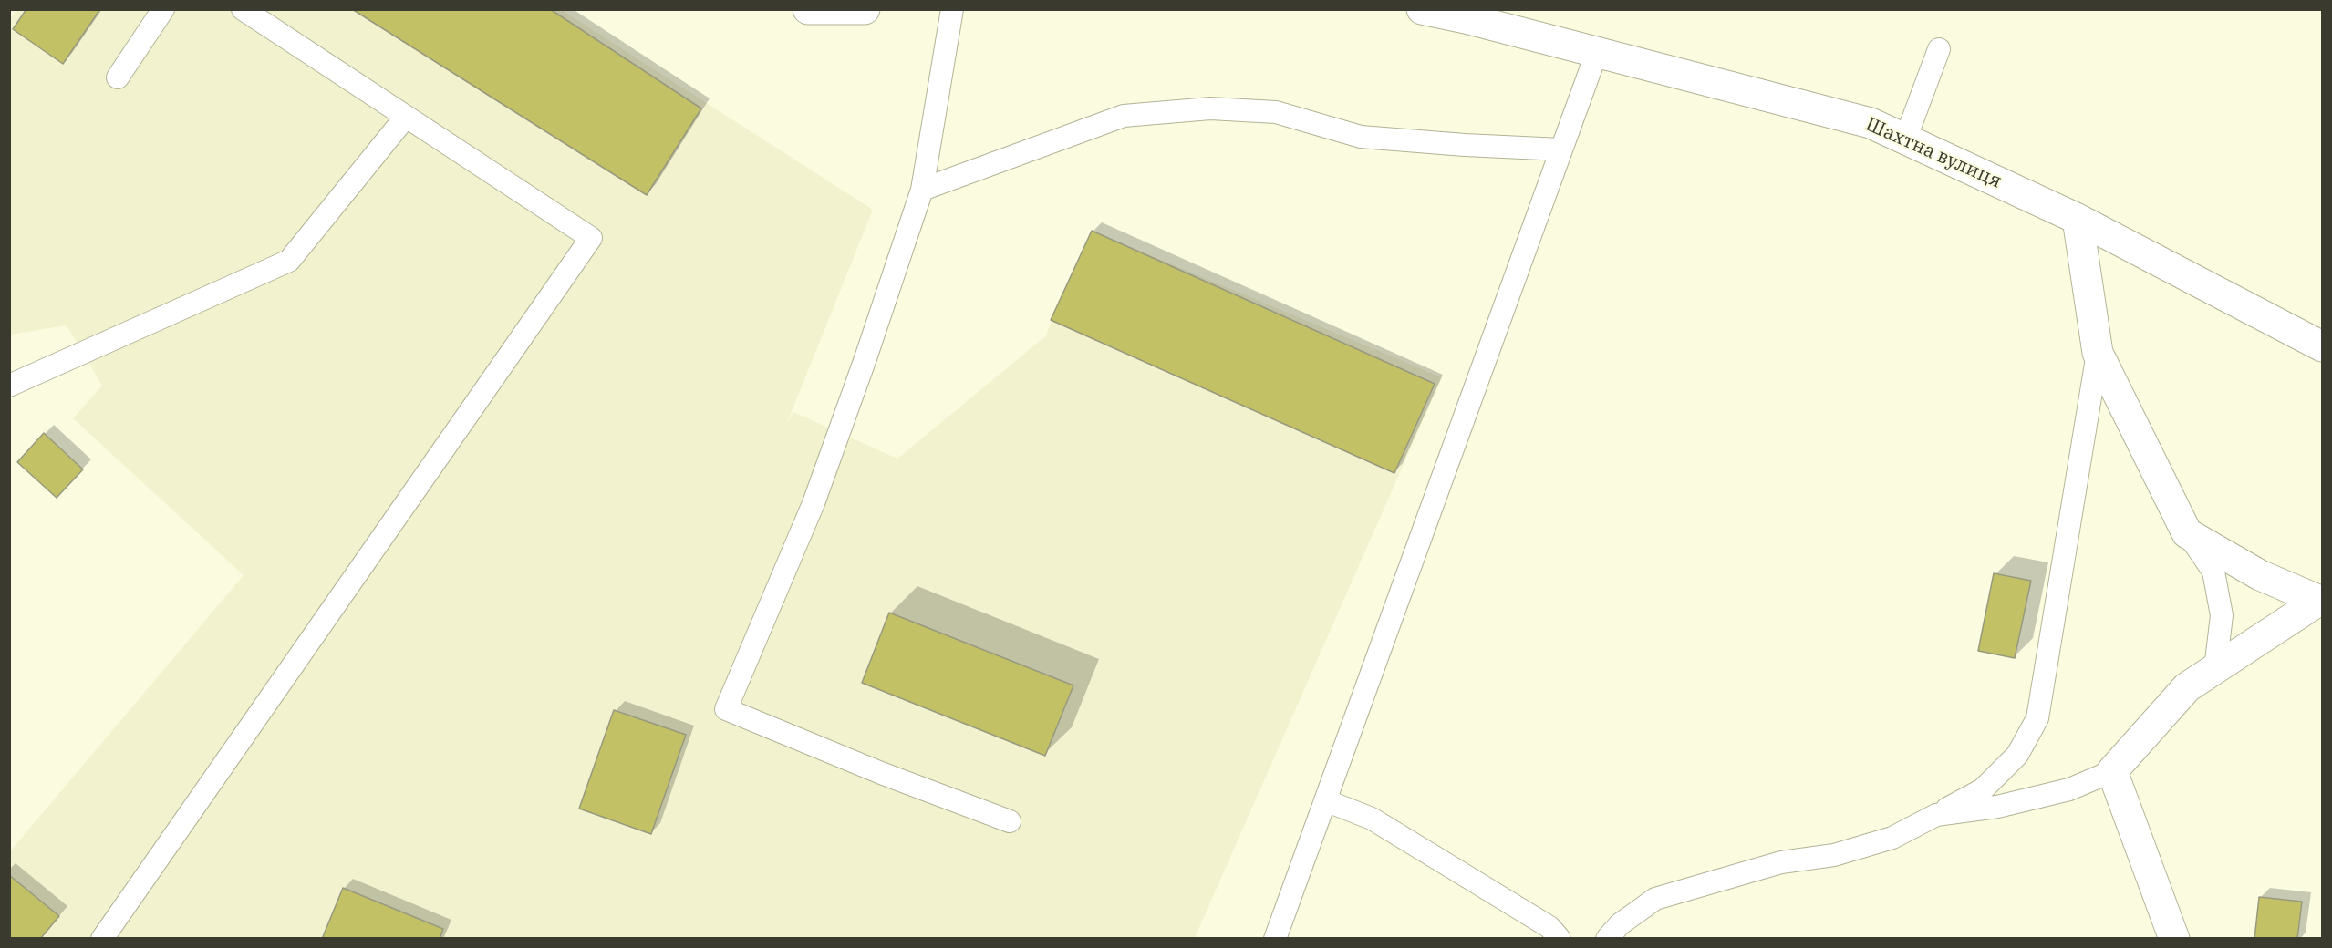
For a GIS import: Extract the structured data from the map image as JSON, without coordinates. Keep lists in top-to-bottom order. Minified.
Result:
{"streets":{"street":["Шахтна вулиця"]}}
